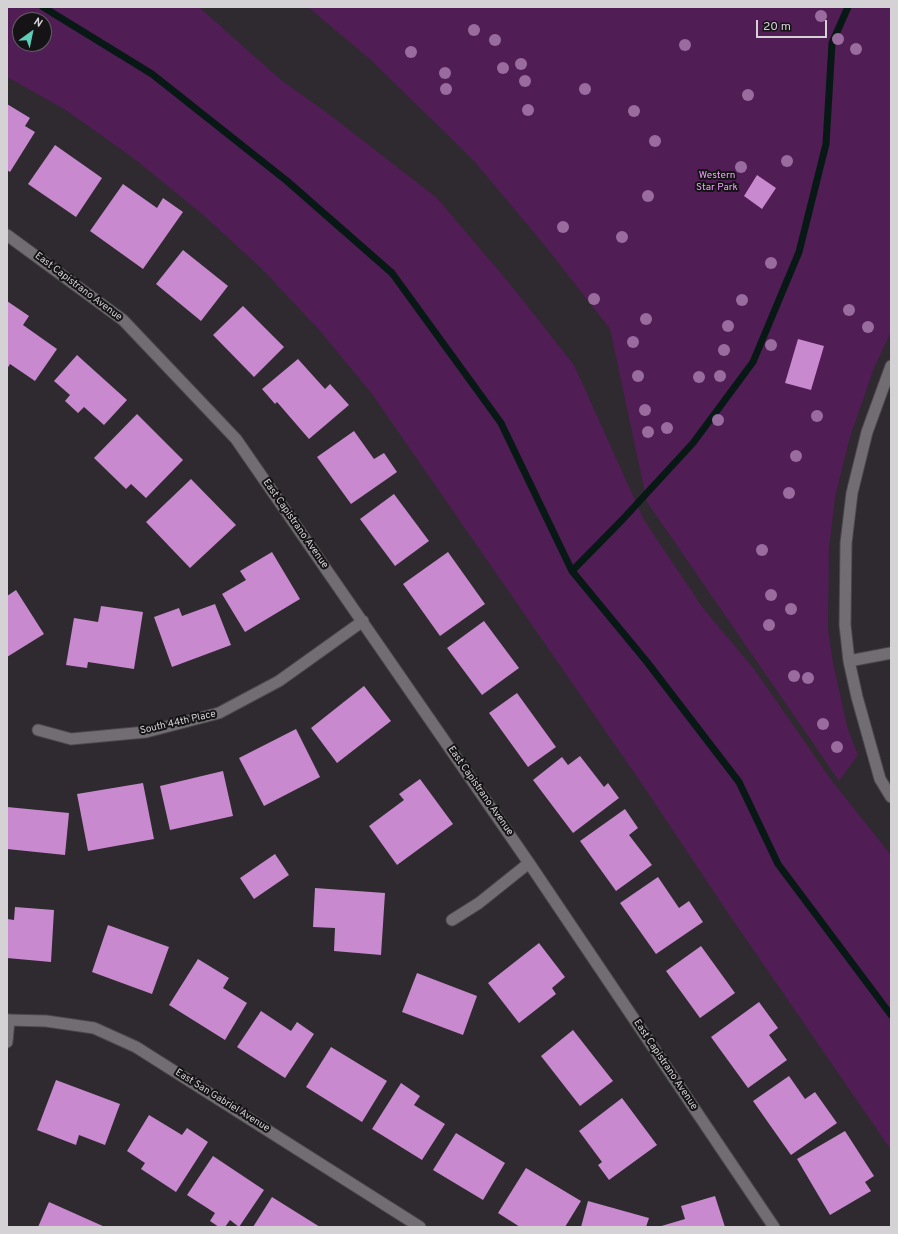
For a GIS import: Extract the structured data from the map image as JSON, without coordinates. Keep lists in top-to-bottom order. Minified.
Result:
{"streets":{"street":["East Capistrano Avenue","South 44th Place","East San Gabriel Avenue"]},"crossings":[["East Capistrano Avenue","South 44th Place"]],"parks":["Western Star Park"],"scale_bar":"20 m","north":"top right"}
